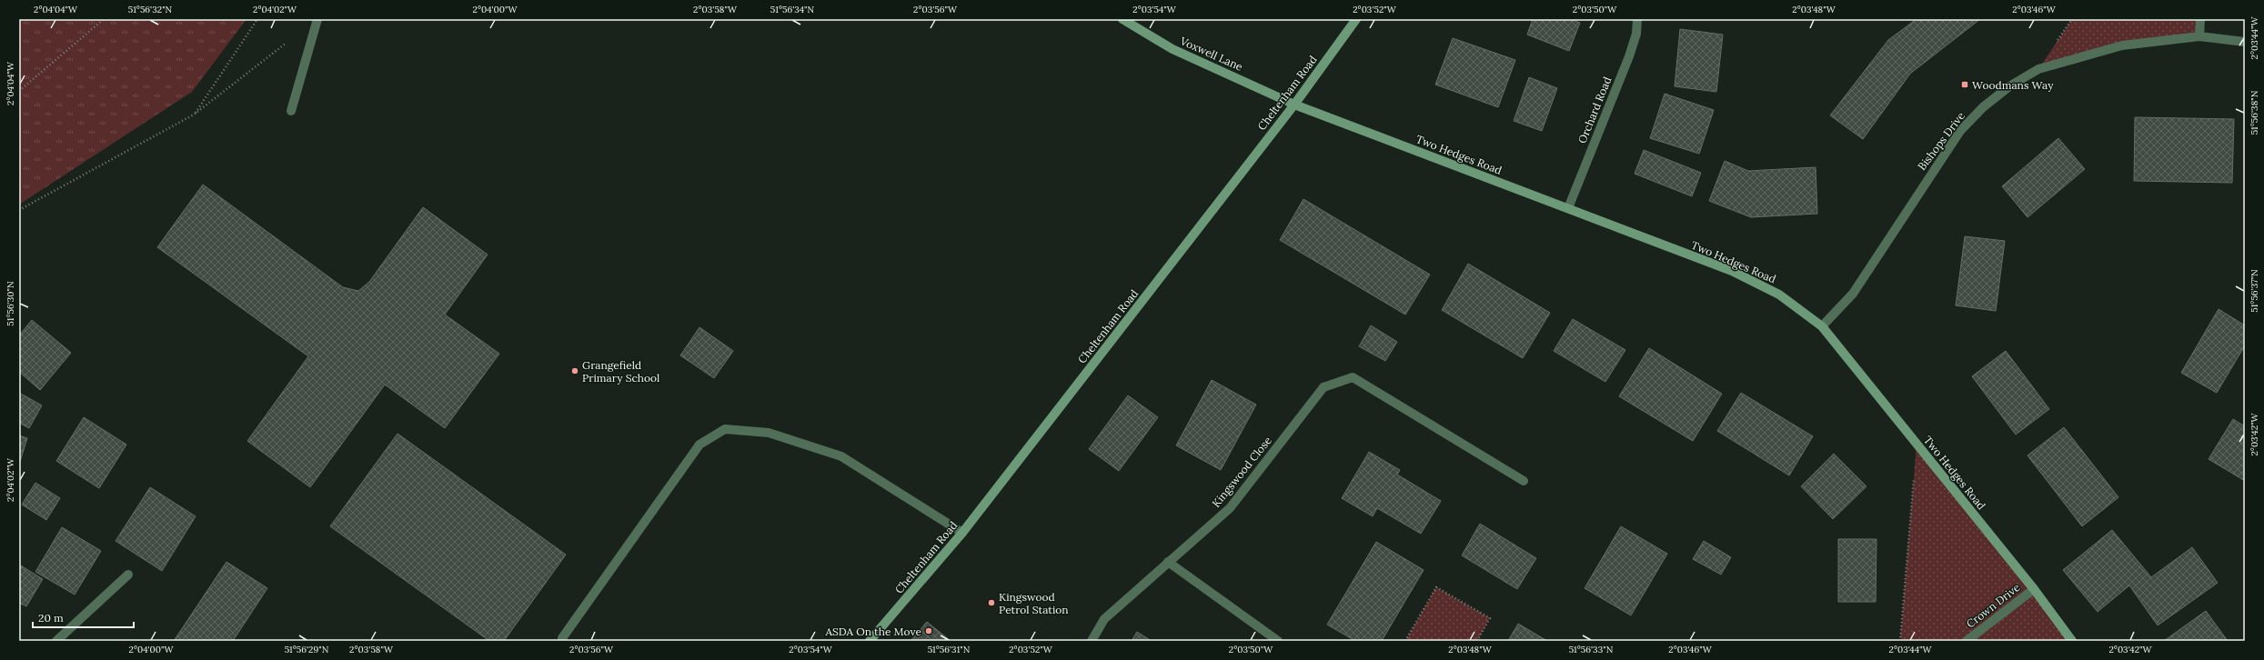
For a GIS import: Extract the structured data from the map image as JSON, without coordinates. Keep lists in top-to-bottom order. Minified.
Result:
{"streets":{"street":["Voxwell Lane","Cheltenham Road","Orchard Road","Bishops Drive","Two Hedges Road","Kingswood Close","Crown Drive"]},"crossings":[["Voxwell Lane","Cheltenham Road"],["Voxwell Lane","Two Hedges Road"],["Cheltenham Road","Two Hedges Road"],["Orchard Road","Two Hedges Road"],["Bishops Drive","Two Hedges Road"],["Two Hedges Road","Crown Drive"]],"places":{"transit":["Woodmans Way"],"other":["Grangefield Primary School","Kingswood Petrol Station","ASDA On the Move"]},"scale_bar":"20 m","coordinates":["2°04'04\"W","51°56'32\"N","2°04'02\"W","2°04'00\"W","2°03'58\"W","51°56'34\"N","2°03'56\"W","2°03'54\"W","2°03'52\"W","2°03'50\"W","2°03'48\"W","2°03'46\"W","2°03'44\"W","51°56'38\"N","51°56'37\"N","51°56'30\"N","2°03'42\"W","51°56'29\"N","51°56'31\"N","51°56'33\"N"]}
